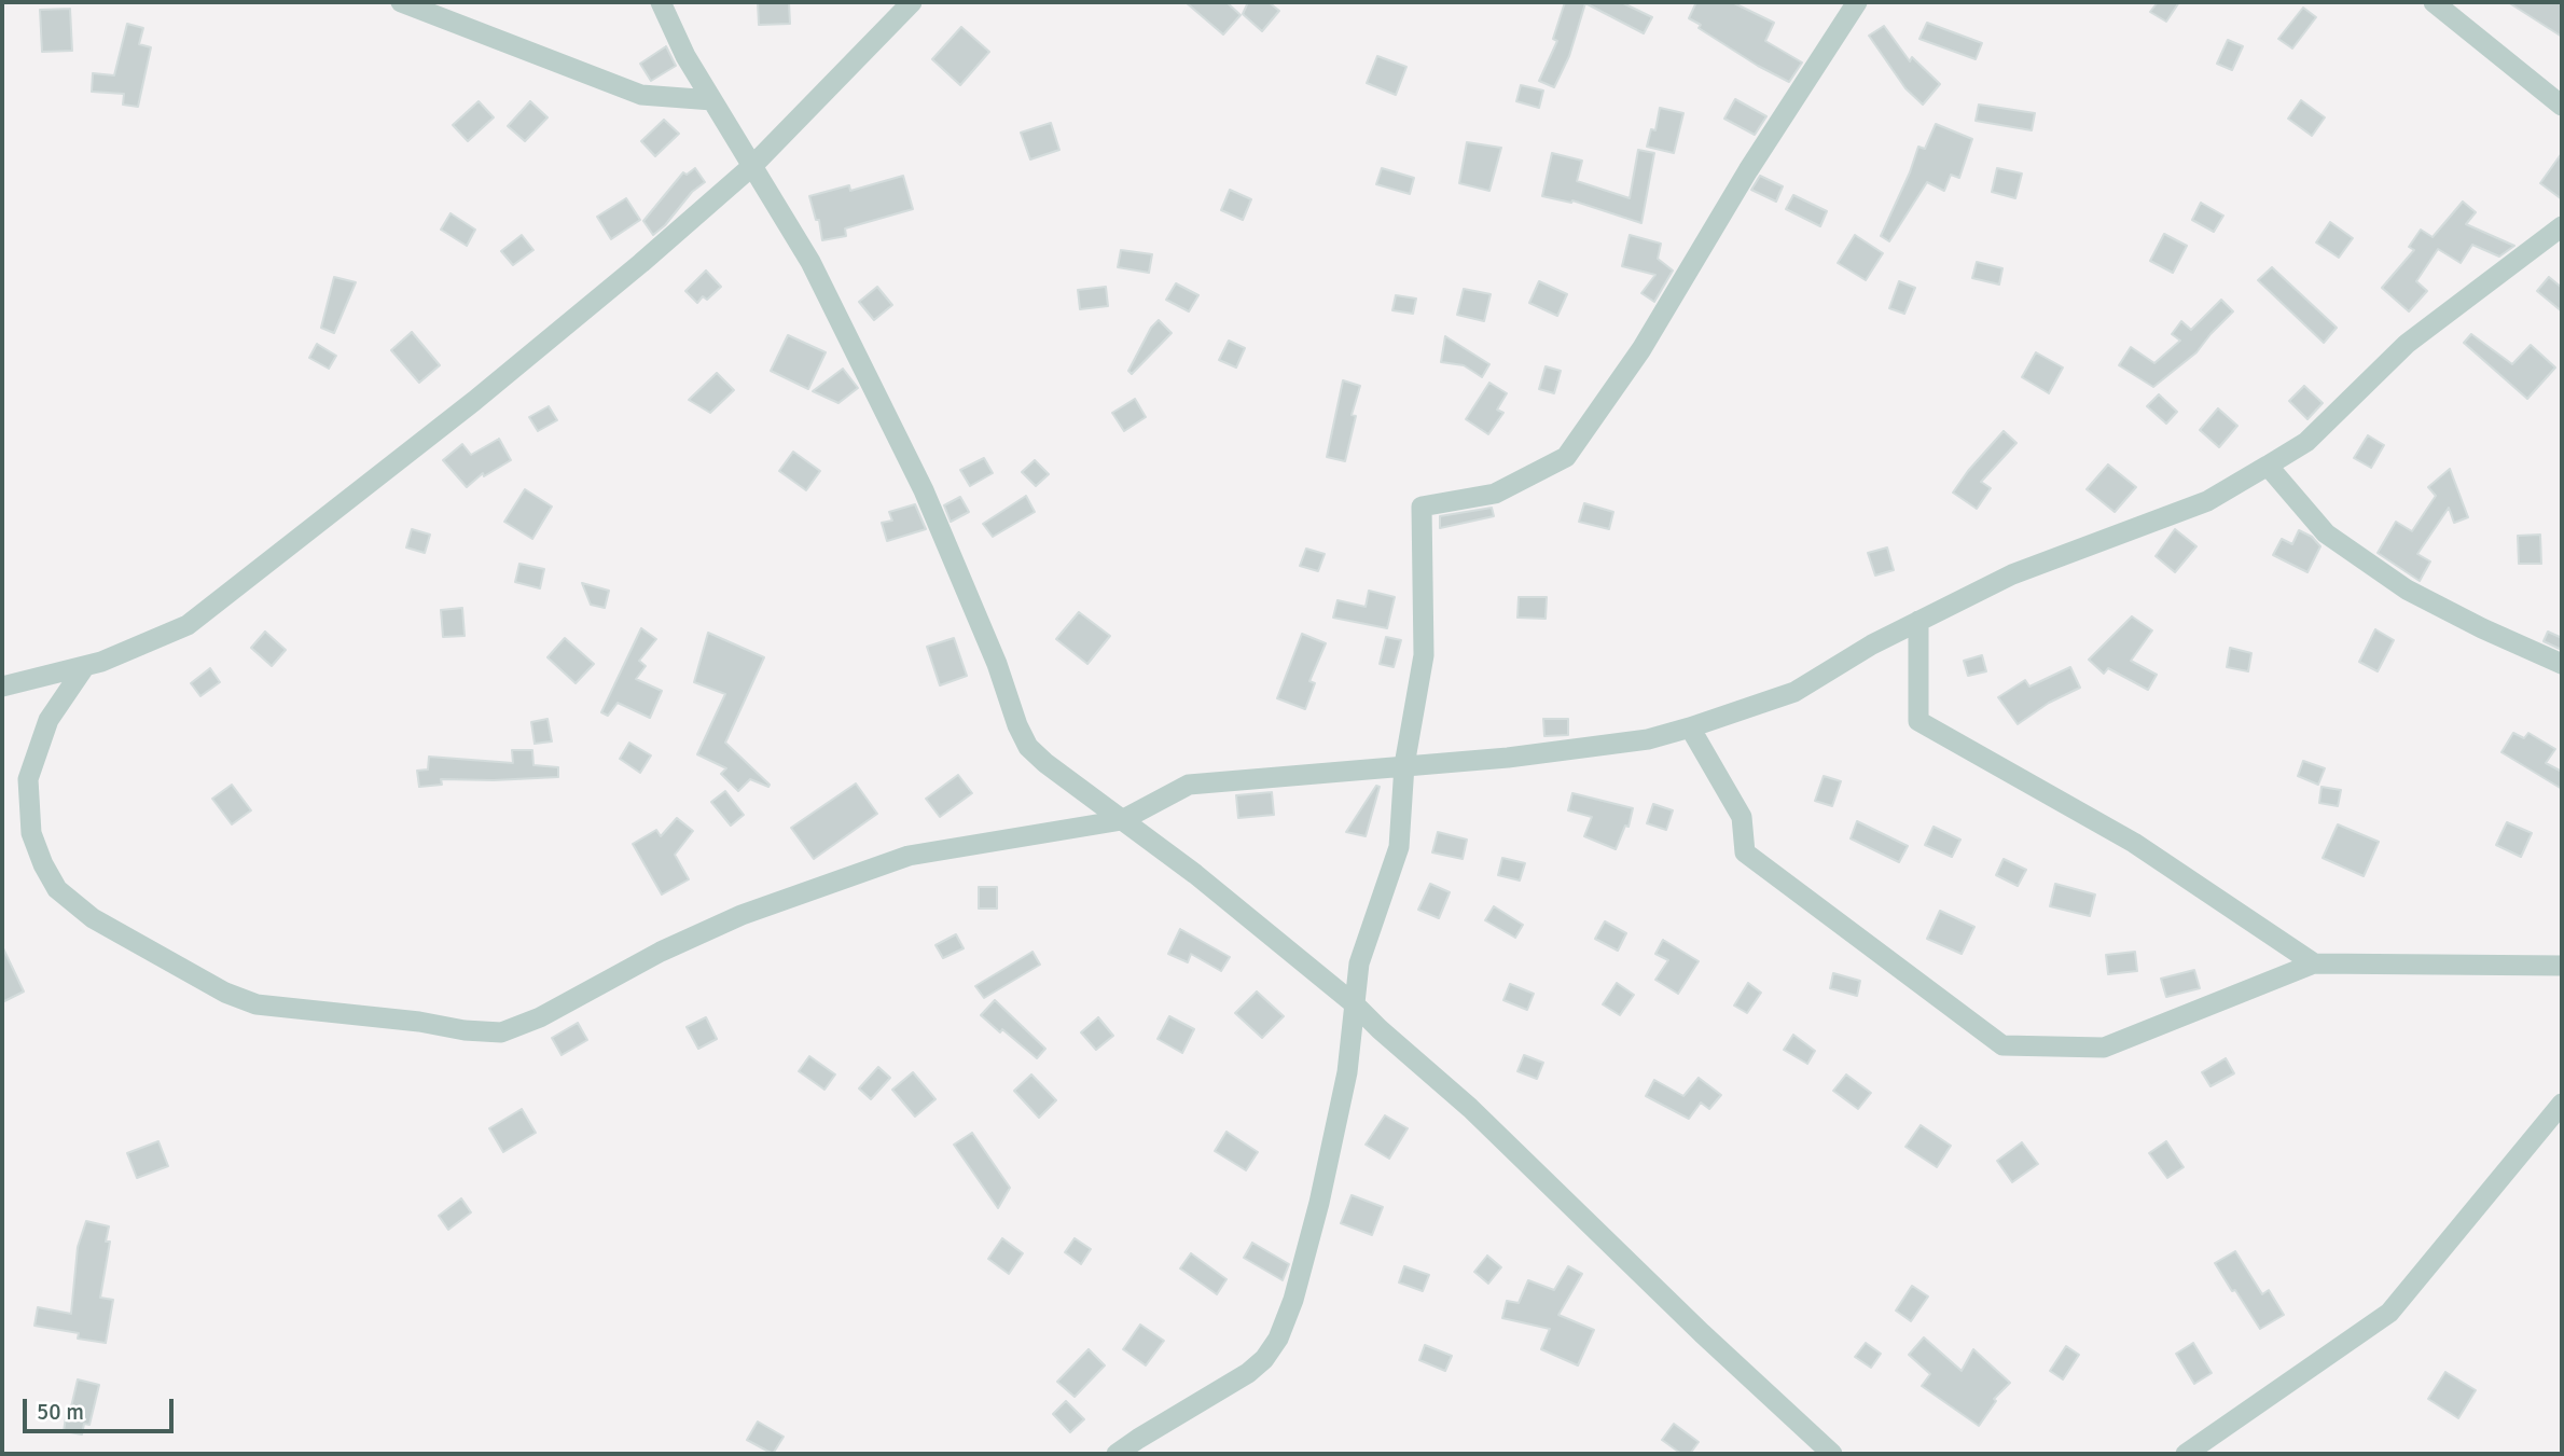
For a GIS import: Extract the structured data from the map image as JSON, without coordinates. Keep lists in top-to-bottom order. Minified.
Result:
{"scale_bar":"50 m"}
